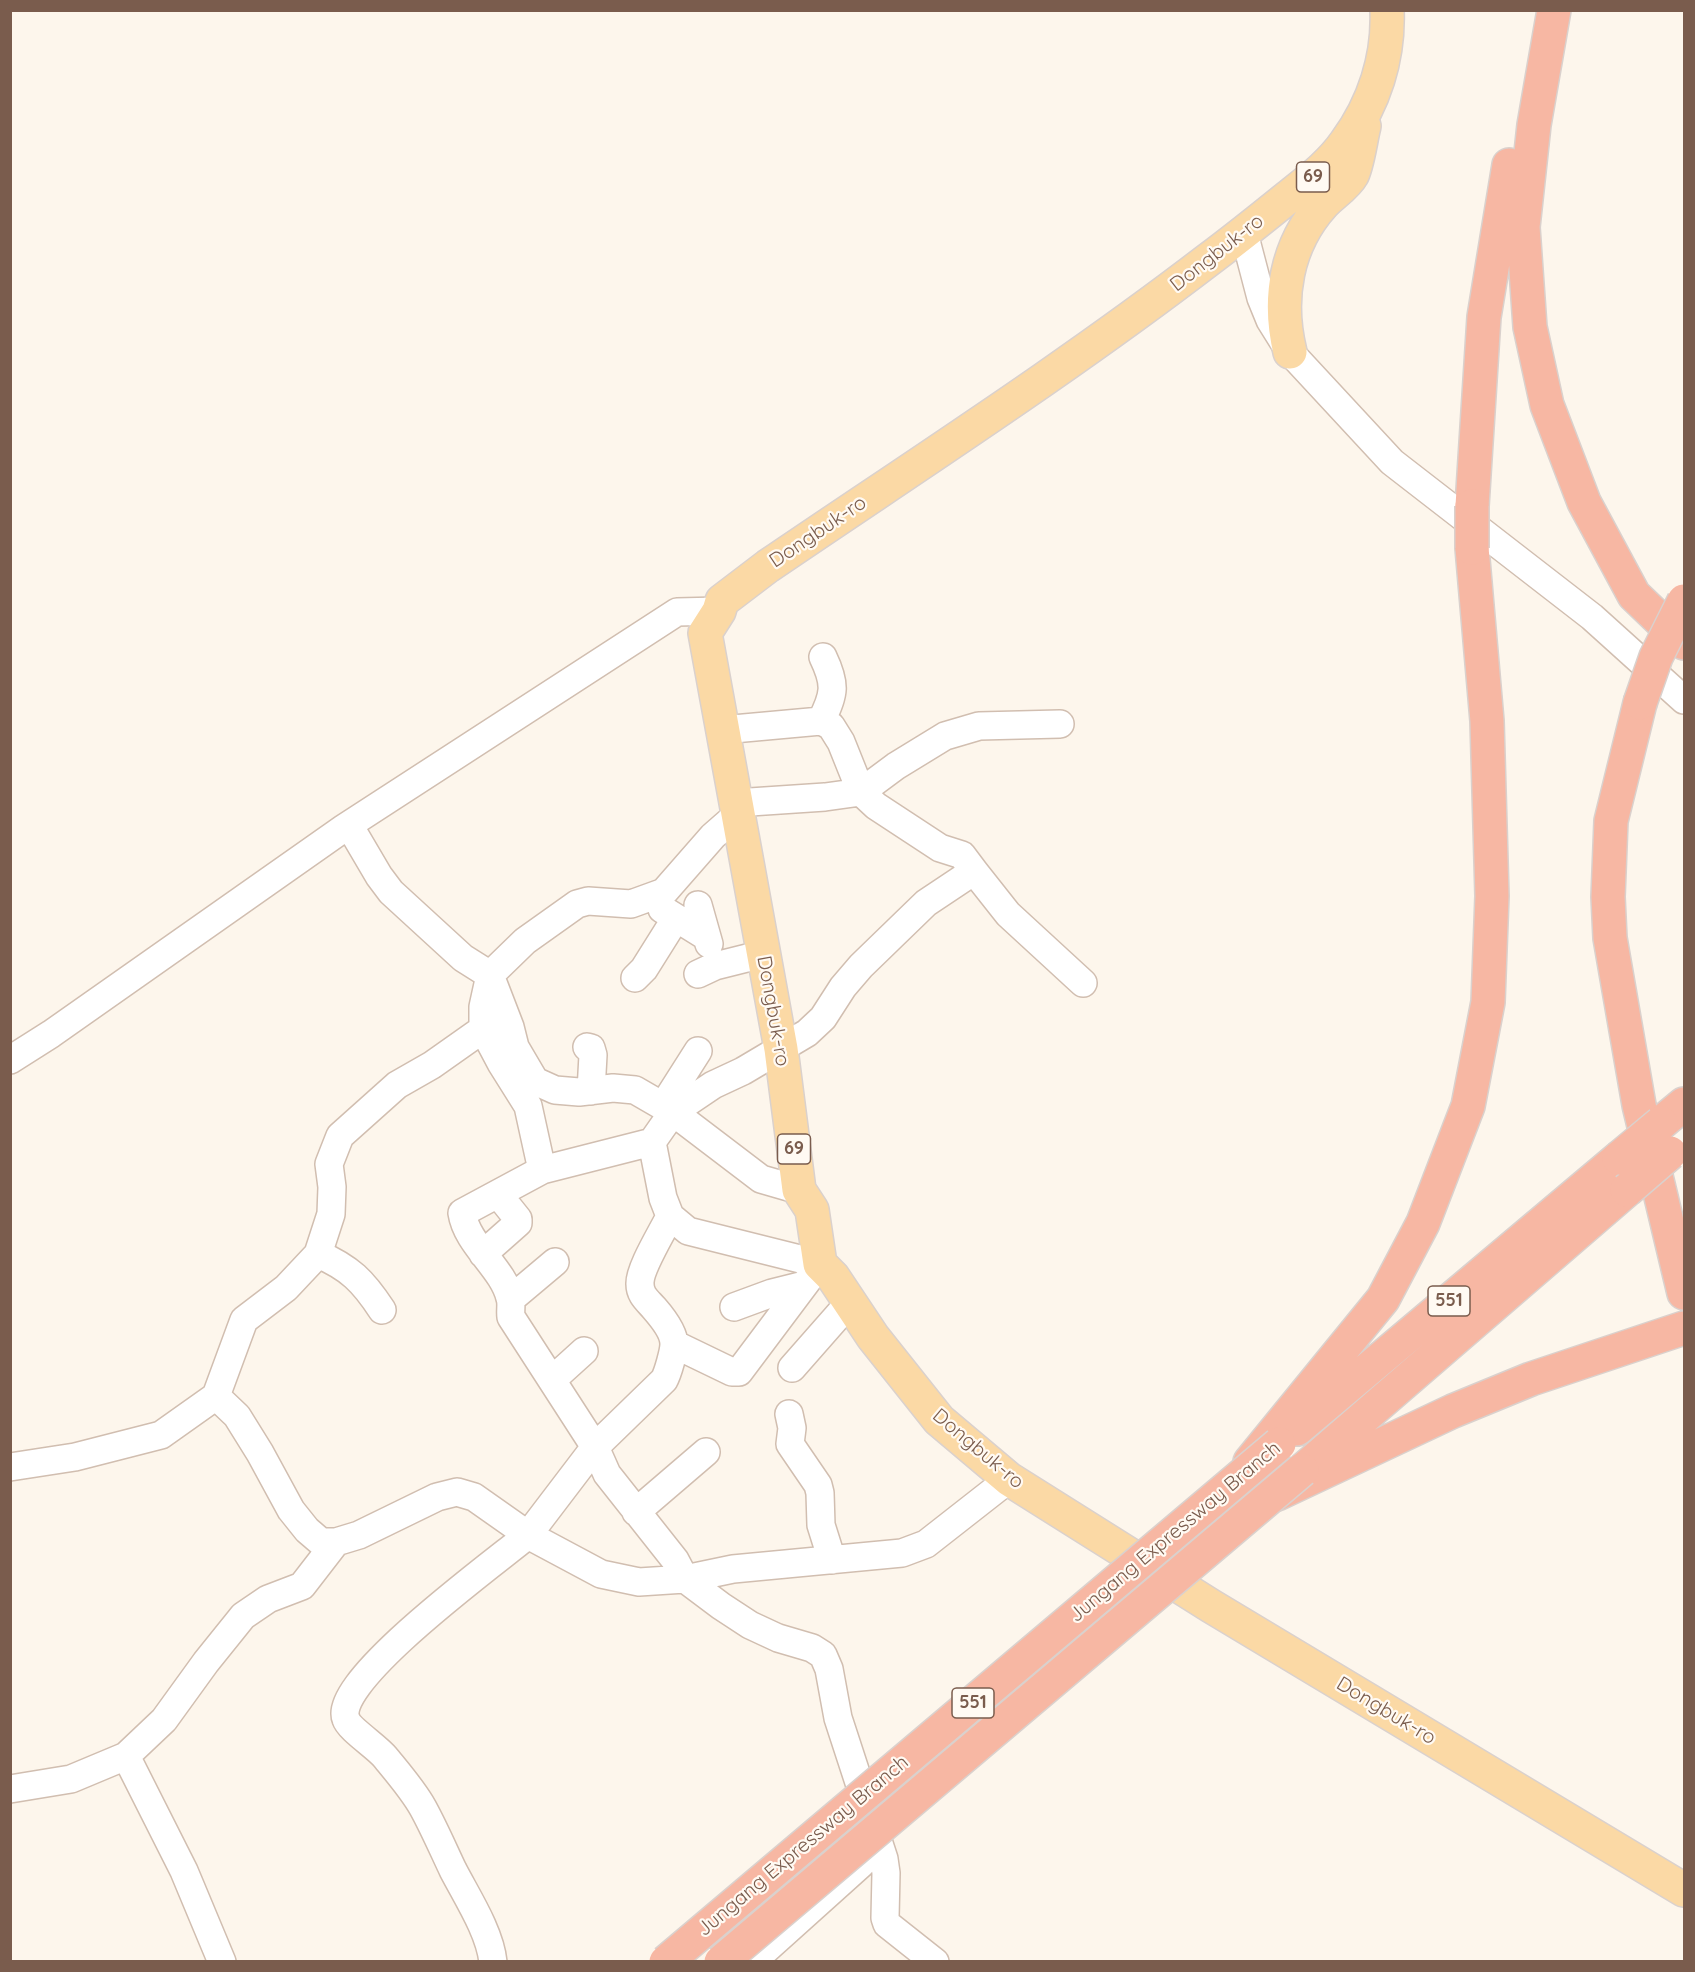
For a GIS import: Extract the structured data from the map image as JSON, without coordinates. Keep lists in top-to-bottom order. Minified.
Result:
{"streets":{"highway":["551","Jungang Expressway Branch"],"main road":["69","Dongbuk-ro"]}}
